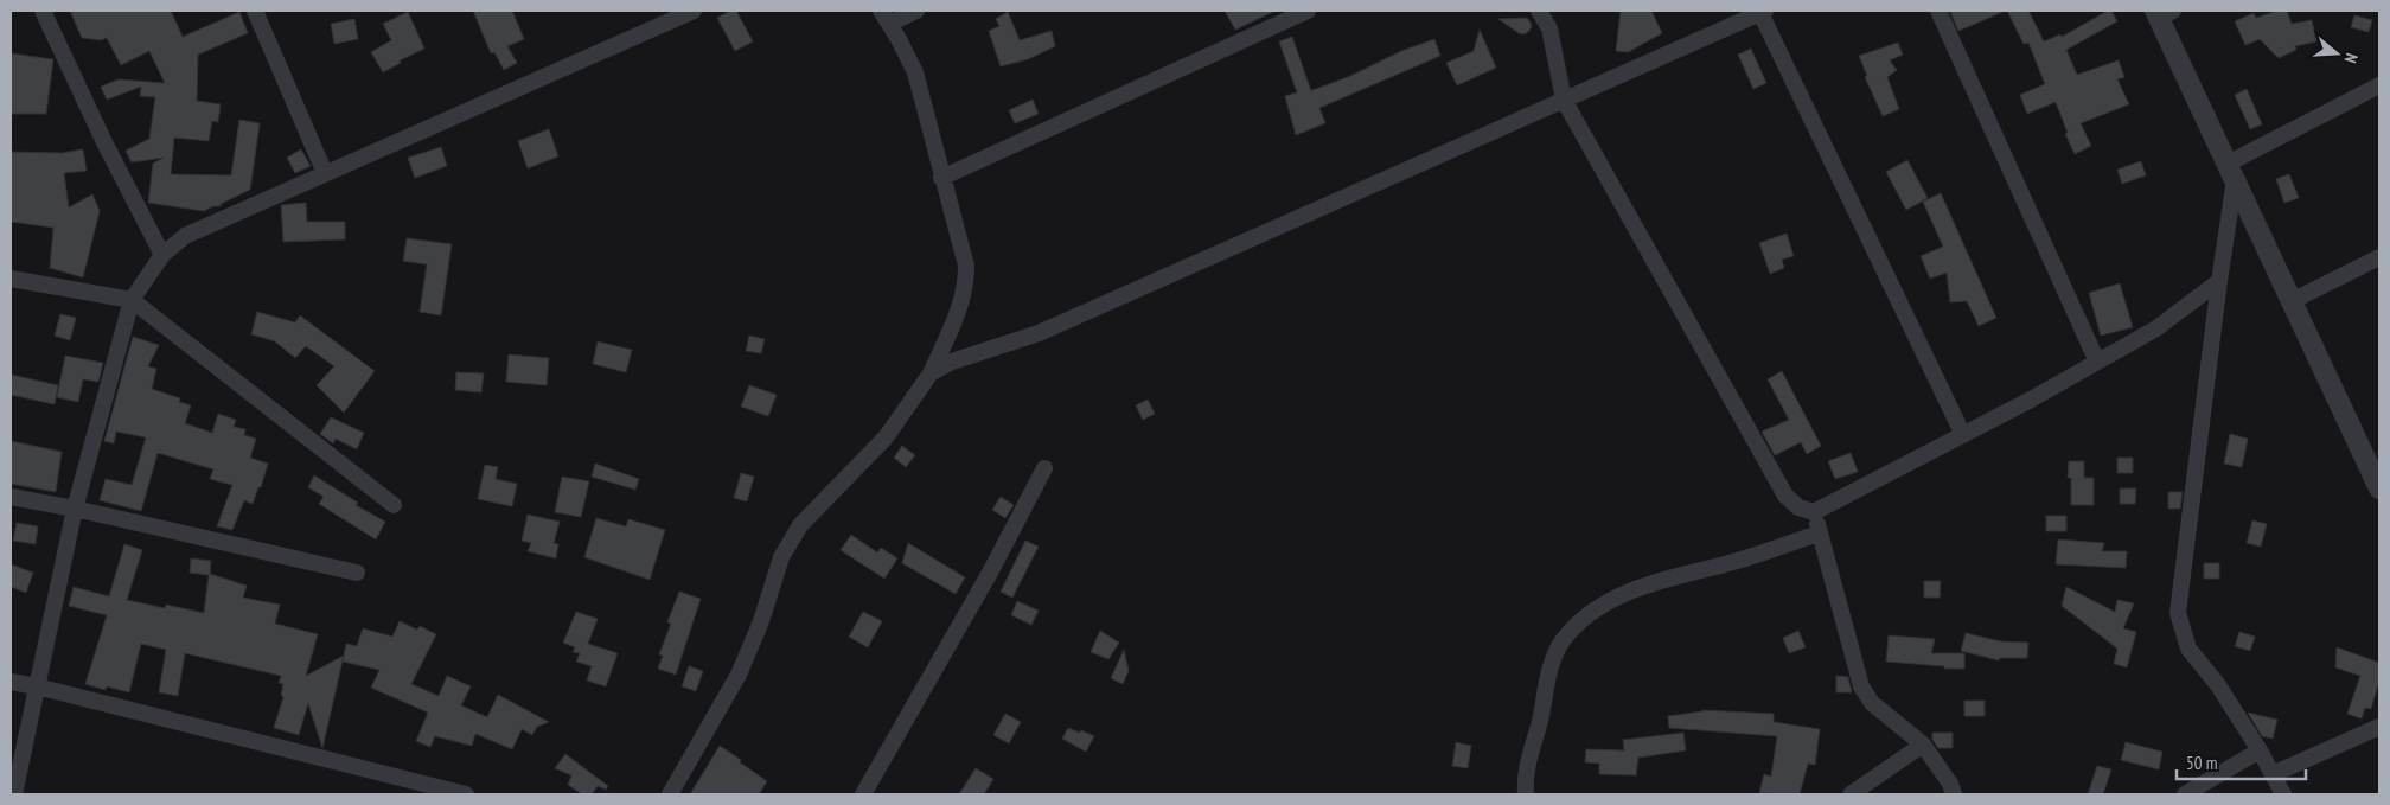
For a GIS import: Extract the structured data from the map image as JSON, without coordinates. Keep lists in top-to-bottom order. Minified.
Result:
{"scale_bar":"50 m","north":"right"}
